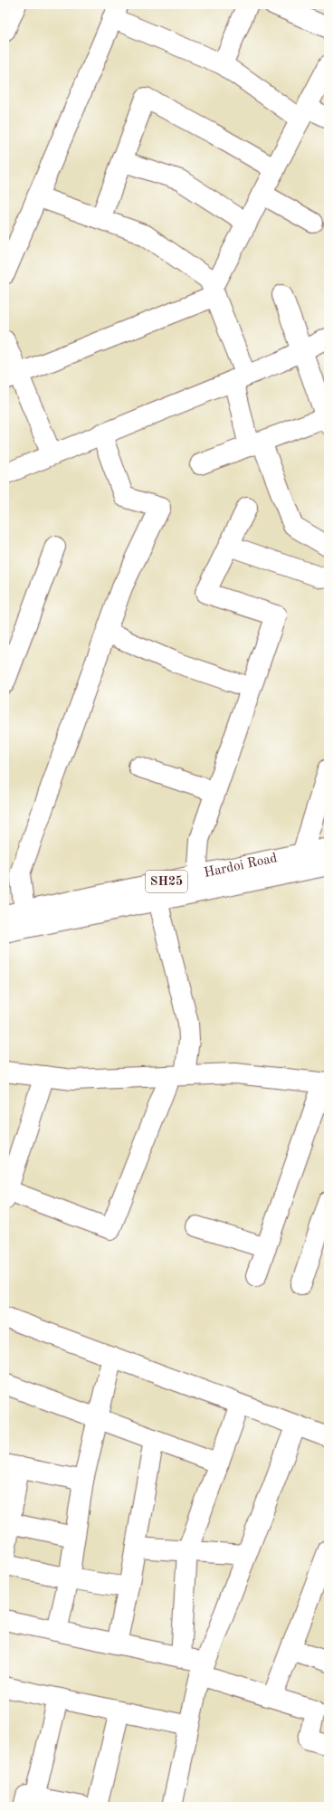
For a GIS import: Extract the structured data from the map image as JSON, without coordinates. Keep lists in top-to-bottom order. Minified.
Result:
{"streets":{"street":["Hardoi Road","SH25"]}}
